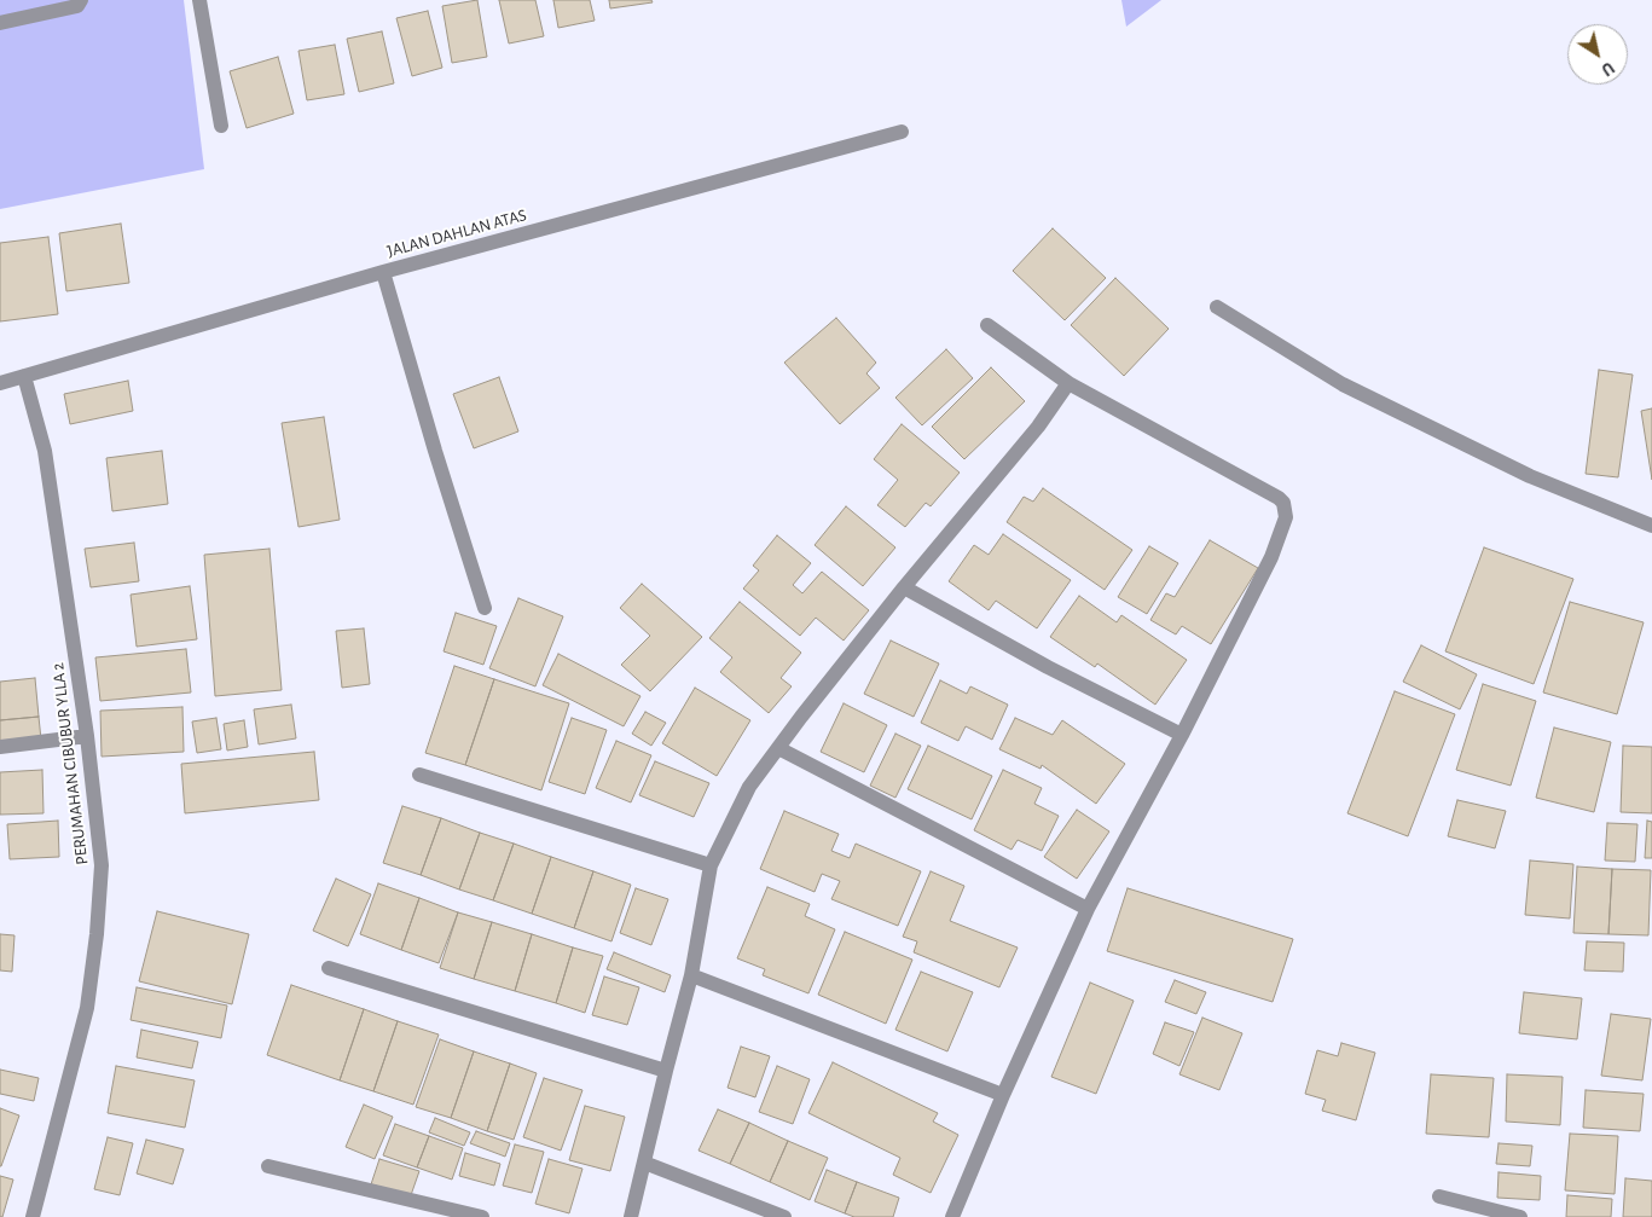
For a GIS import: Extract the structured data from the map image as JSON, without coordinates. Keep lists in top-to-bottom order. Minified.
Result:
{"streets":{"street":["JALAN DAHLAN ATAS","PERUMAHAN CIBUBUR YLLA 2"]},"crossings":[["JALAN DAHLAN ATAS","PERUMAHAN CIBUBUR YLLA 2"]],"north":"bottom right"}
